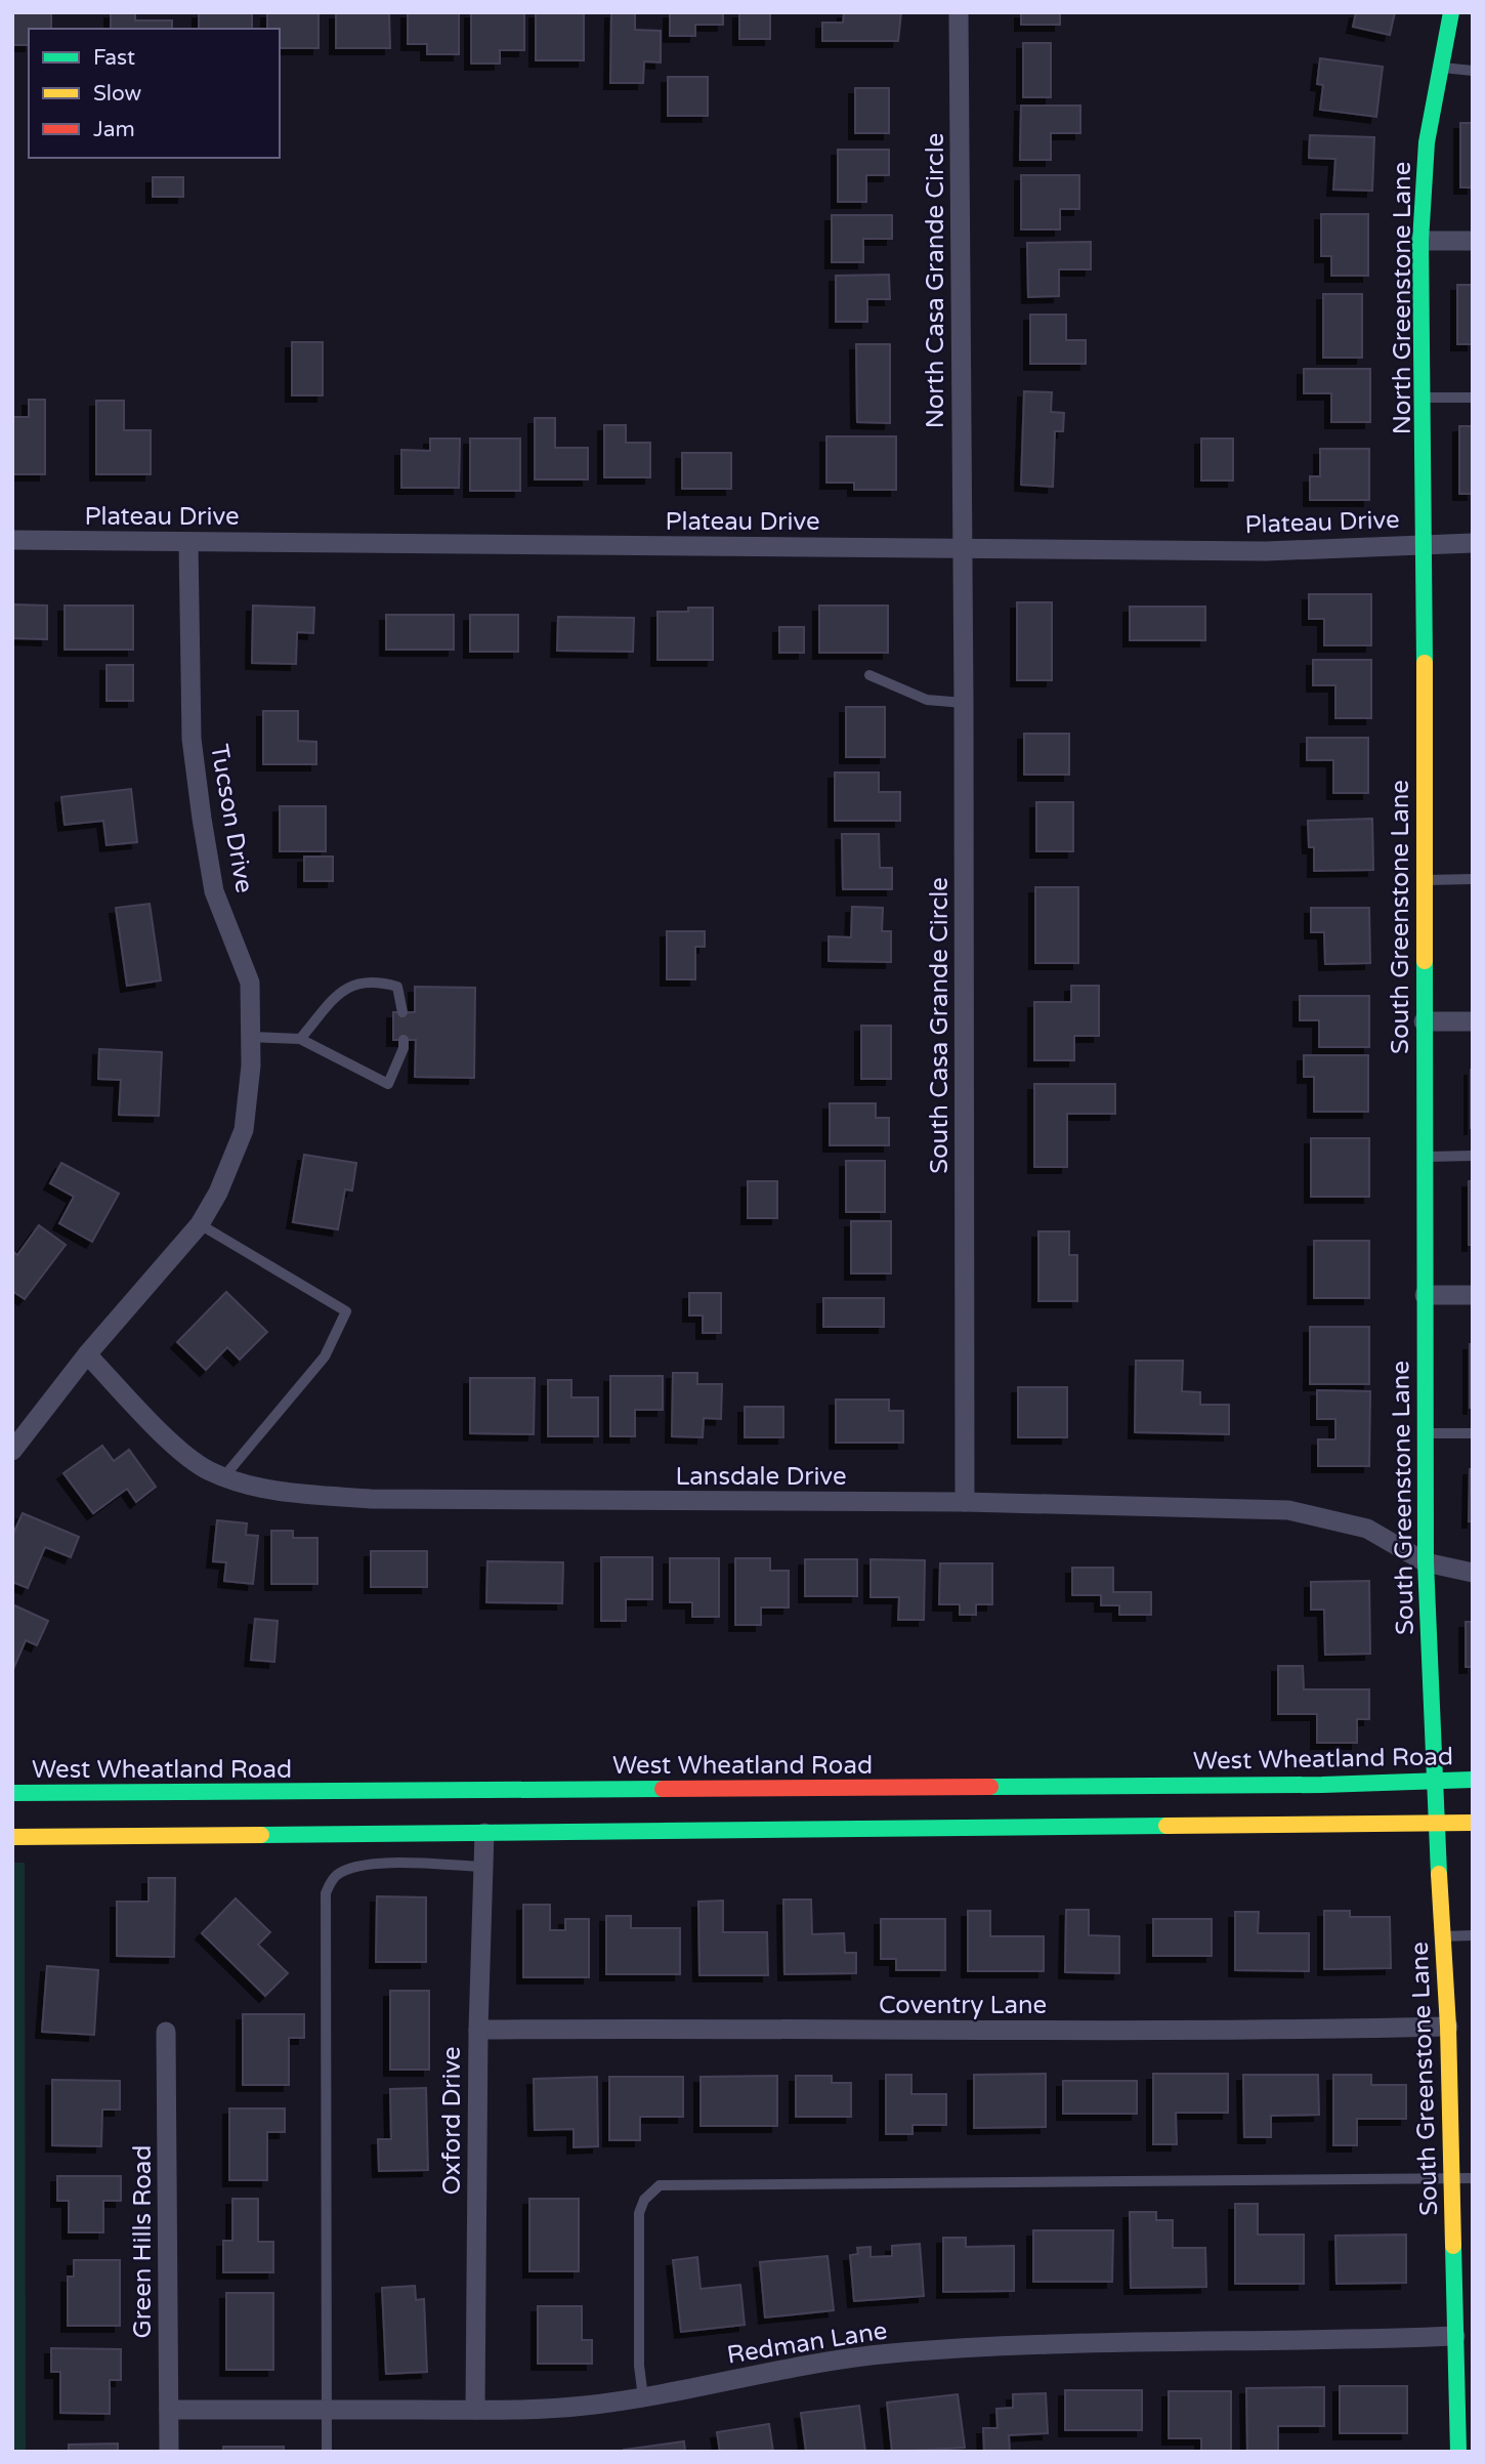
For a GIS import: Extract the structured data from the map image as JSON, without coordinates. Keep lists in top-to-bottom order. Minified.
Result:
{"streets":{"main road":["North Greenstone Lane","South Greenstone Lane","West Wheatland Road"],"street":["North Casa Grande Circle","Plateau Drive","Tucson Drive","South Casa Grande Circle","Lansdale Drive","Coventry Lane","Oxford Drive","Green Hills Road","Redman Lane"]},"crossings":[["North Casa Grande Circle","Plateau Drive"],["North Casa Grande Circle","South Casa Grande Circle"],["North Greenstone Lane","Plateau Drive"],["North Greenstone Lane","South Greenstone Lane"],["Plateau Drive","Tucson Drive"],["Plateau Drive","South Greenstone Lane"],["Plateau Drive","South Casa Grande Circle"],["Tucson Drive","Lansdale Drive"],["South Greenstone Lane","Lansdale Drive"],["South Greenstone Lane","West Wheatland Road"],["South Greenstone Lane","Coventry Lane"],["South Greenstone Lane","Redman Lane"],["South Casa Grande Circle","Lansdale Drive"],["Coventry Lane","Oxford Drive"],["Oxford Drive","Redman Lane"],["Green Hills Road","Redman Lane"]],"legend":["Fast","Slow","Jam"]}
